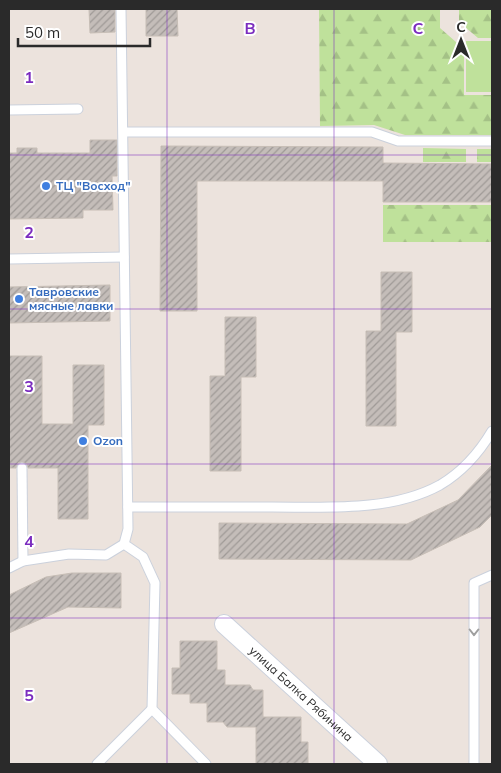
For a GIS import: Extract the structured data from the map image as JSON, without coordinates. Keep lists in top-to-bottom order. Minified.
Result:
{"streets":{"street":["улица Балка Рябинина"]},"places":["ТЦ \"Восход\"","Тавровские мясные лавки","Ozon"],"scale_bar":"50 m","north":"top","grid":{"columns":["B","C"],"rows":["1","2","3","4","5"]}}
